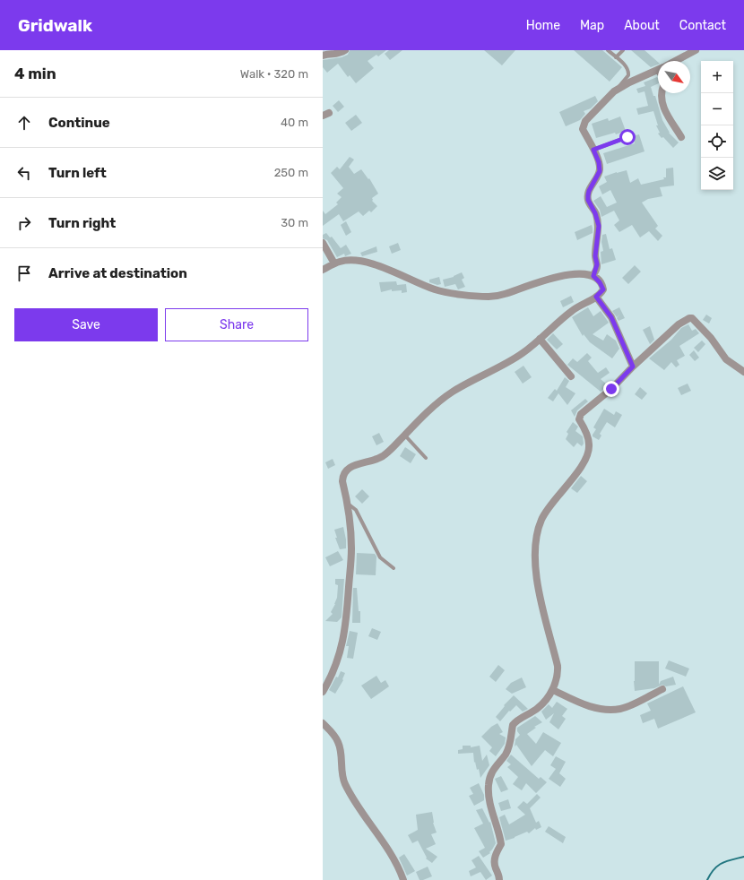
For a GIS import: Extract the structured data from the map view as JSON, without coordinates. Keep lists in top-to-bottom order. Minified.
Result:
{"north":"bottom right","page":{"header":"Gridwalk","nav":["Home","Map","About","Contact"],"heading":["4 min","Walk · 320 m"],"map_buttons":["+","−"],"list":[["Continue","40 m"],["Turn left","250 m"],["Turn right","30 m"],"Arrive at destination"],"buttons":["Save","Share"]}}
